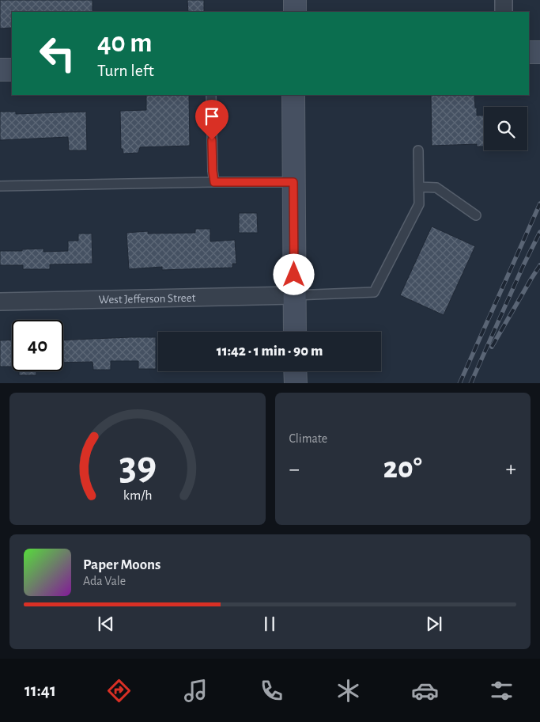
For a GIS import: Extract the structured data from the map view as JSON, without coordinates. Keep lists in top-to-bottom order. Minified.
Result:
{"streets":{"street":["West Jefferson Street"]},"page":{"turn":["40 m","Turn left"],"limit":"40","trip":"11:42 · 1 min · 90 m","tile":"Climate","heat":["−","20°","+"],"song":["Paper Moons","Ada Vale"],"tabs":"11:41","gauge":["39","km/h"]}}
